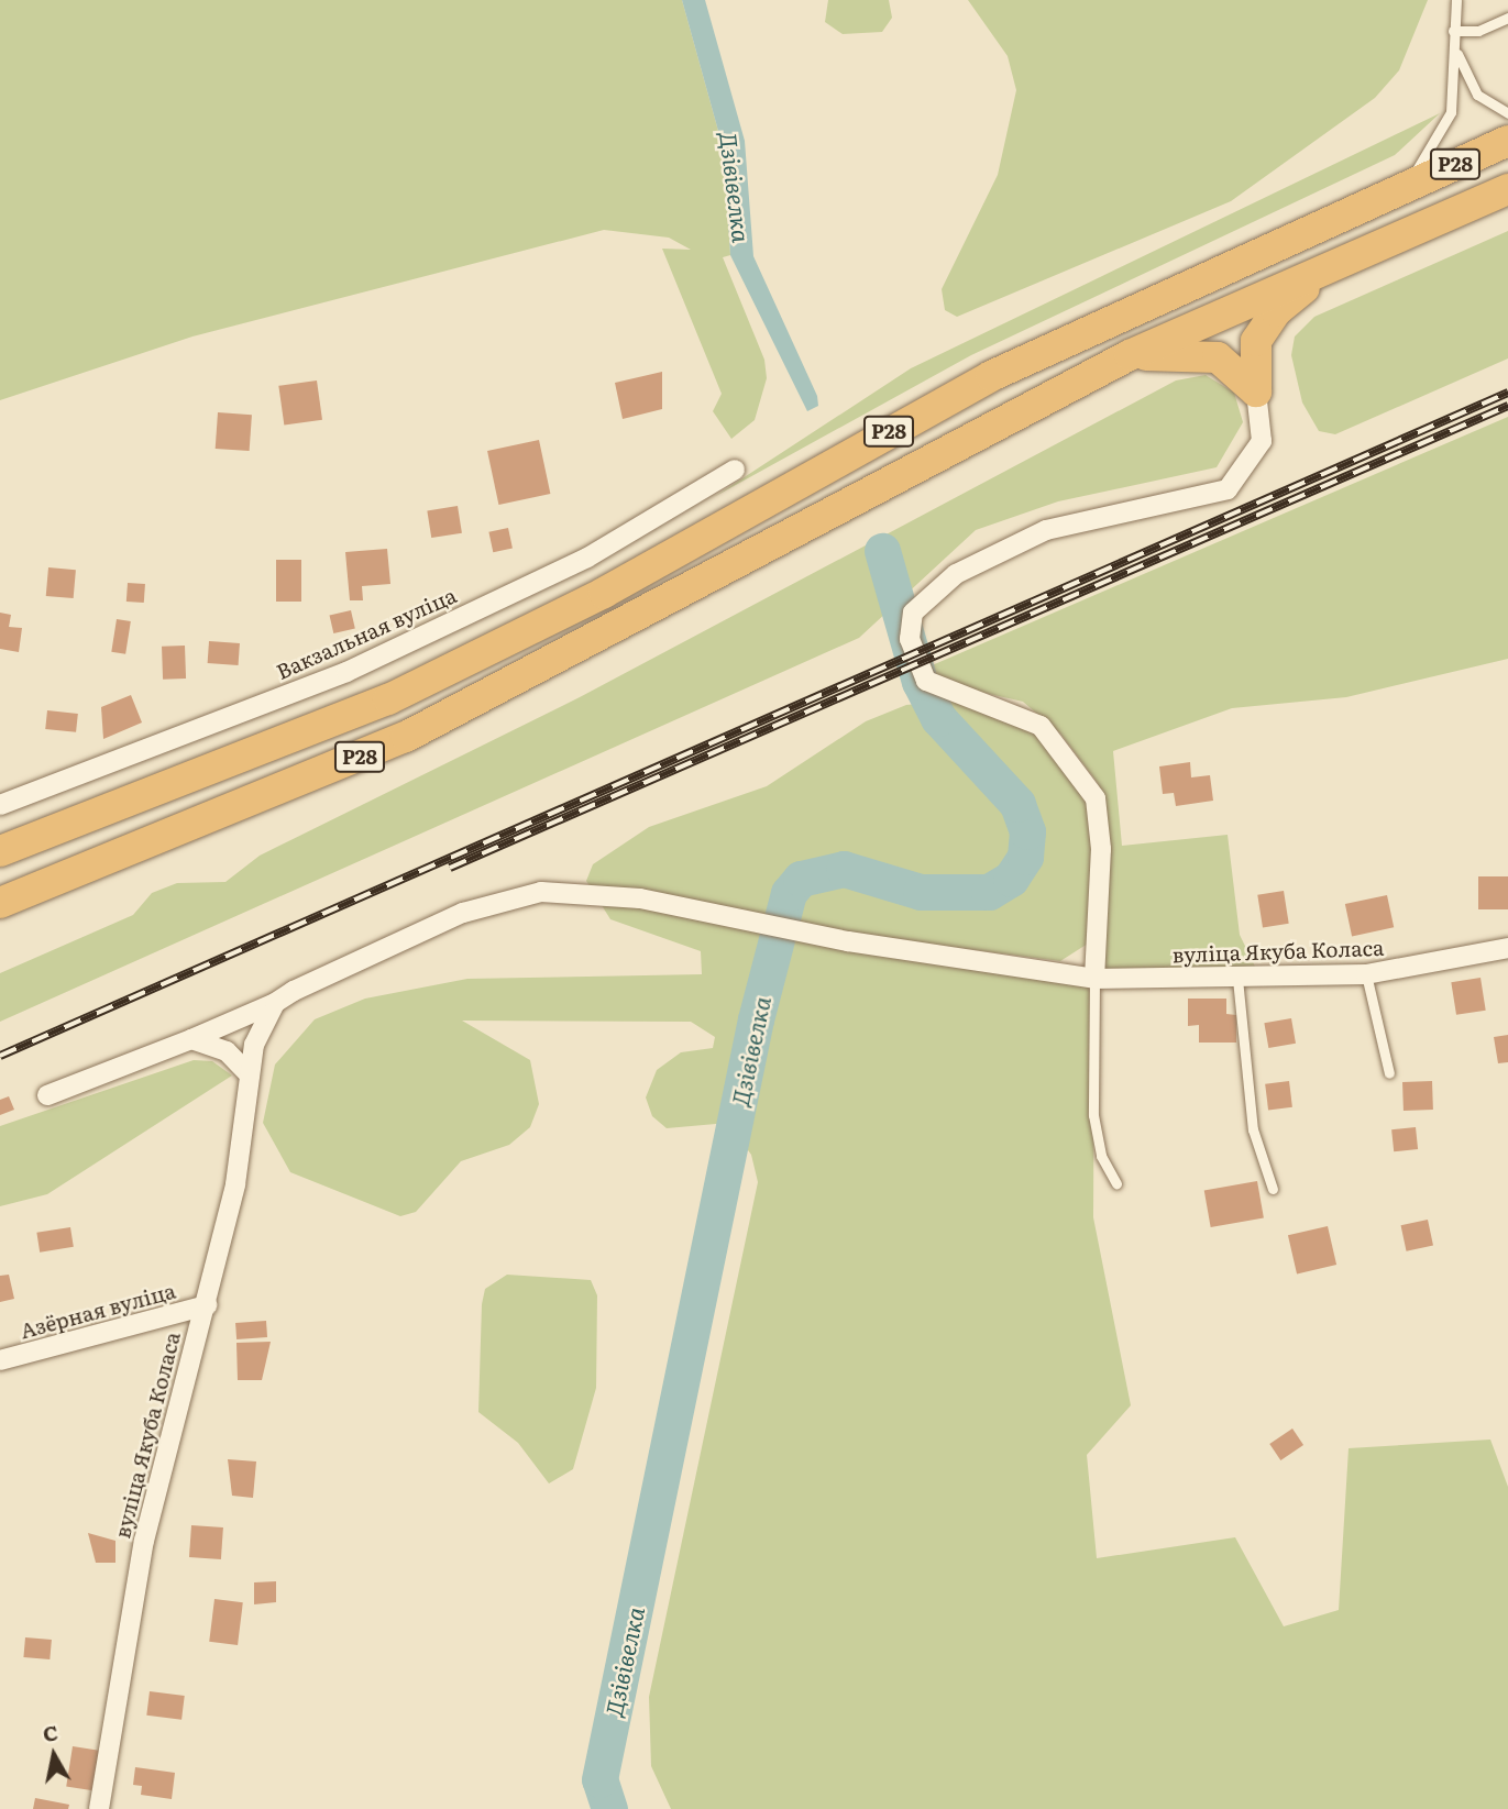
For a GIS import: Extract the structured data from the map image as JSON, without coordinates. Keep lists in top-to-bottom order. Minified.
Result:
{"streets":{"highway":["Р28"],"street":["Вакзальная вуліца","вуліца Якуба Коласа","Азёрная вуліца"]},"crossings":[["вуліца Якуба Коласа","Азёрная вуліца"]],"water":["Дзівівелка"],"north":"top"}
